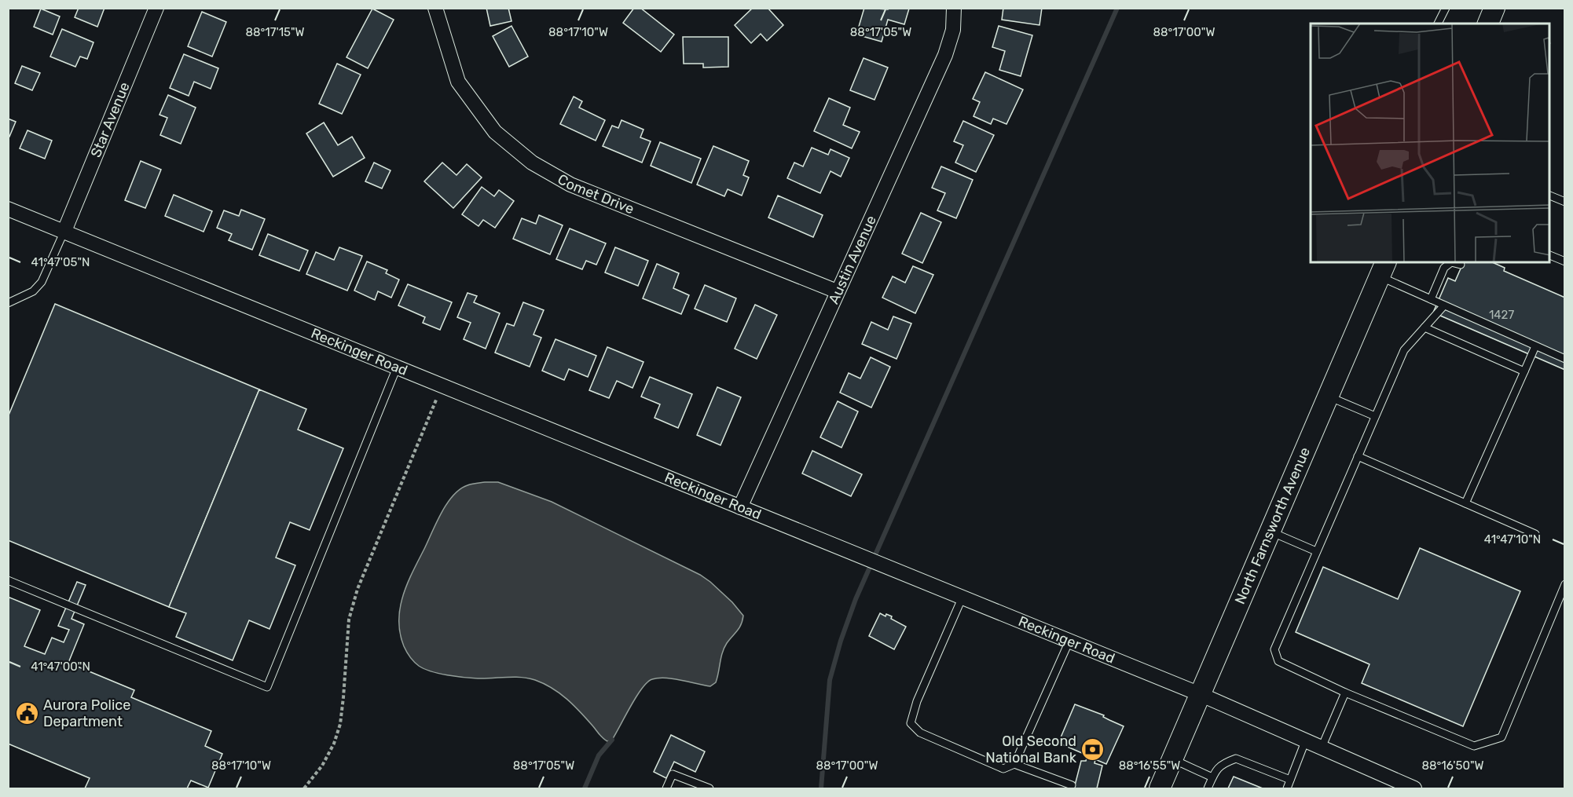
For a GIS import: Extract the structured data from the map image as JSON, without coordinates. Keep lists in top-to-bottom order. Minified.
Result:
{"streets":{"main road":["North Farnsworth Avenue"],"street":["Star Avenue","Comet Drive","Austin Avenue","Reckinger Road"]},"crossings":[["Star Avenue","Reckinger Road"],["Comet Drive","Austin Avenue"],["Austin Avenue","Reckinger Road"],["Reckinger Road","North Farnsworth Avenue"]],"places":{"public building":["Aurora Police Department"],"bank":["Old Second National Bank"]},"house_numbers":["1427"],"coordinates":["88°17'15\"W","88°17'10\"W","88°17'05\"W","88°17'00\"W","41°47'05\"N","41°47'10\"N","41°47'00\"N","88°16'55\"W","88°16'50\"W"]}
